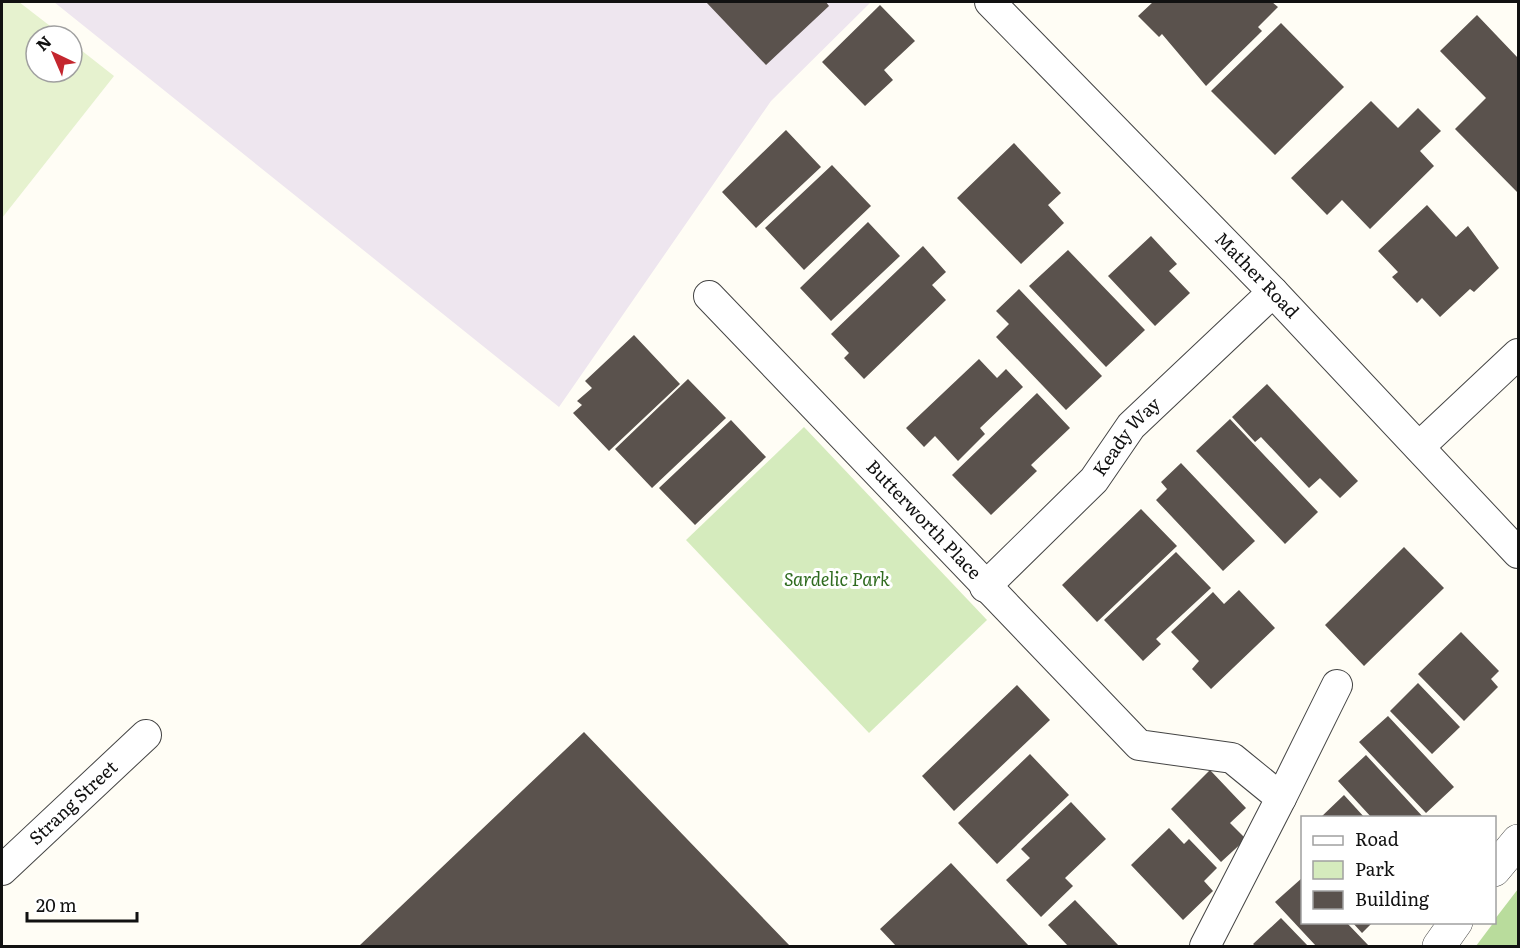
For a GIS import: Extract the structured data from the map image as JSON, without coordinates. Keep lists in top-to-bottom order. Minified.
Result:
{"streets":{"street":["Mather Road","Keady Way","Butterworth Place","Strang Street"]},"crossings":[["Mather Road","Keady Way"],["Keady Way","Butterworth Place"]],"parks":["Sardelic Park"],"legend":["Road","Park","Building"],"scale_bar":"20 m","north":"top left"}
